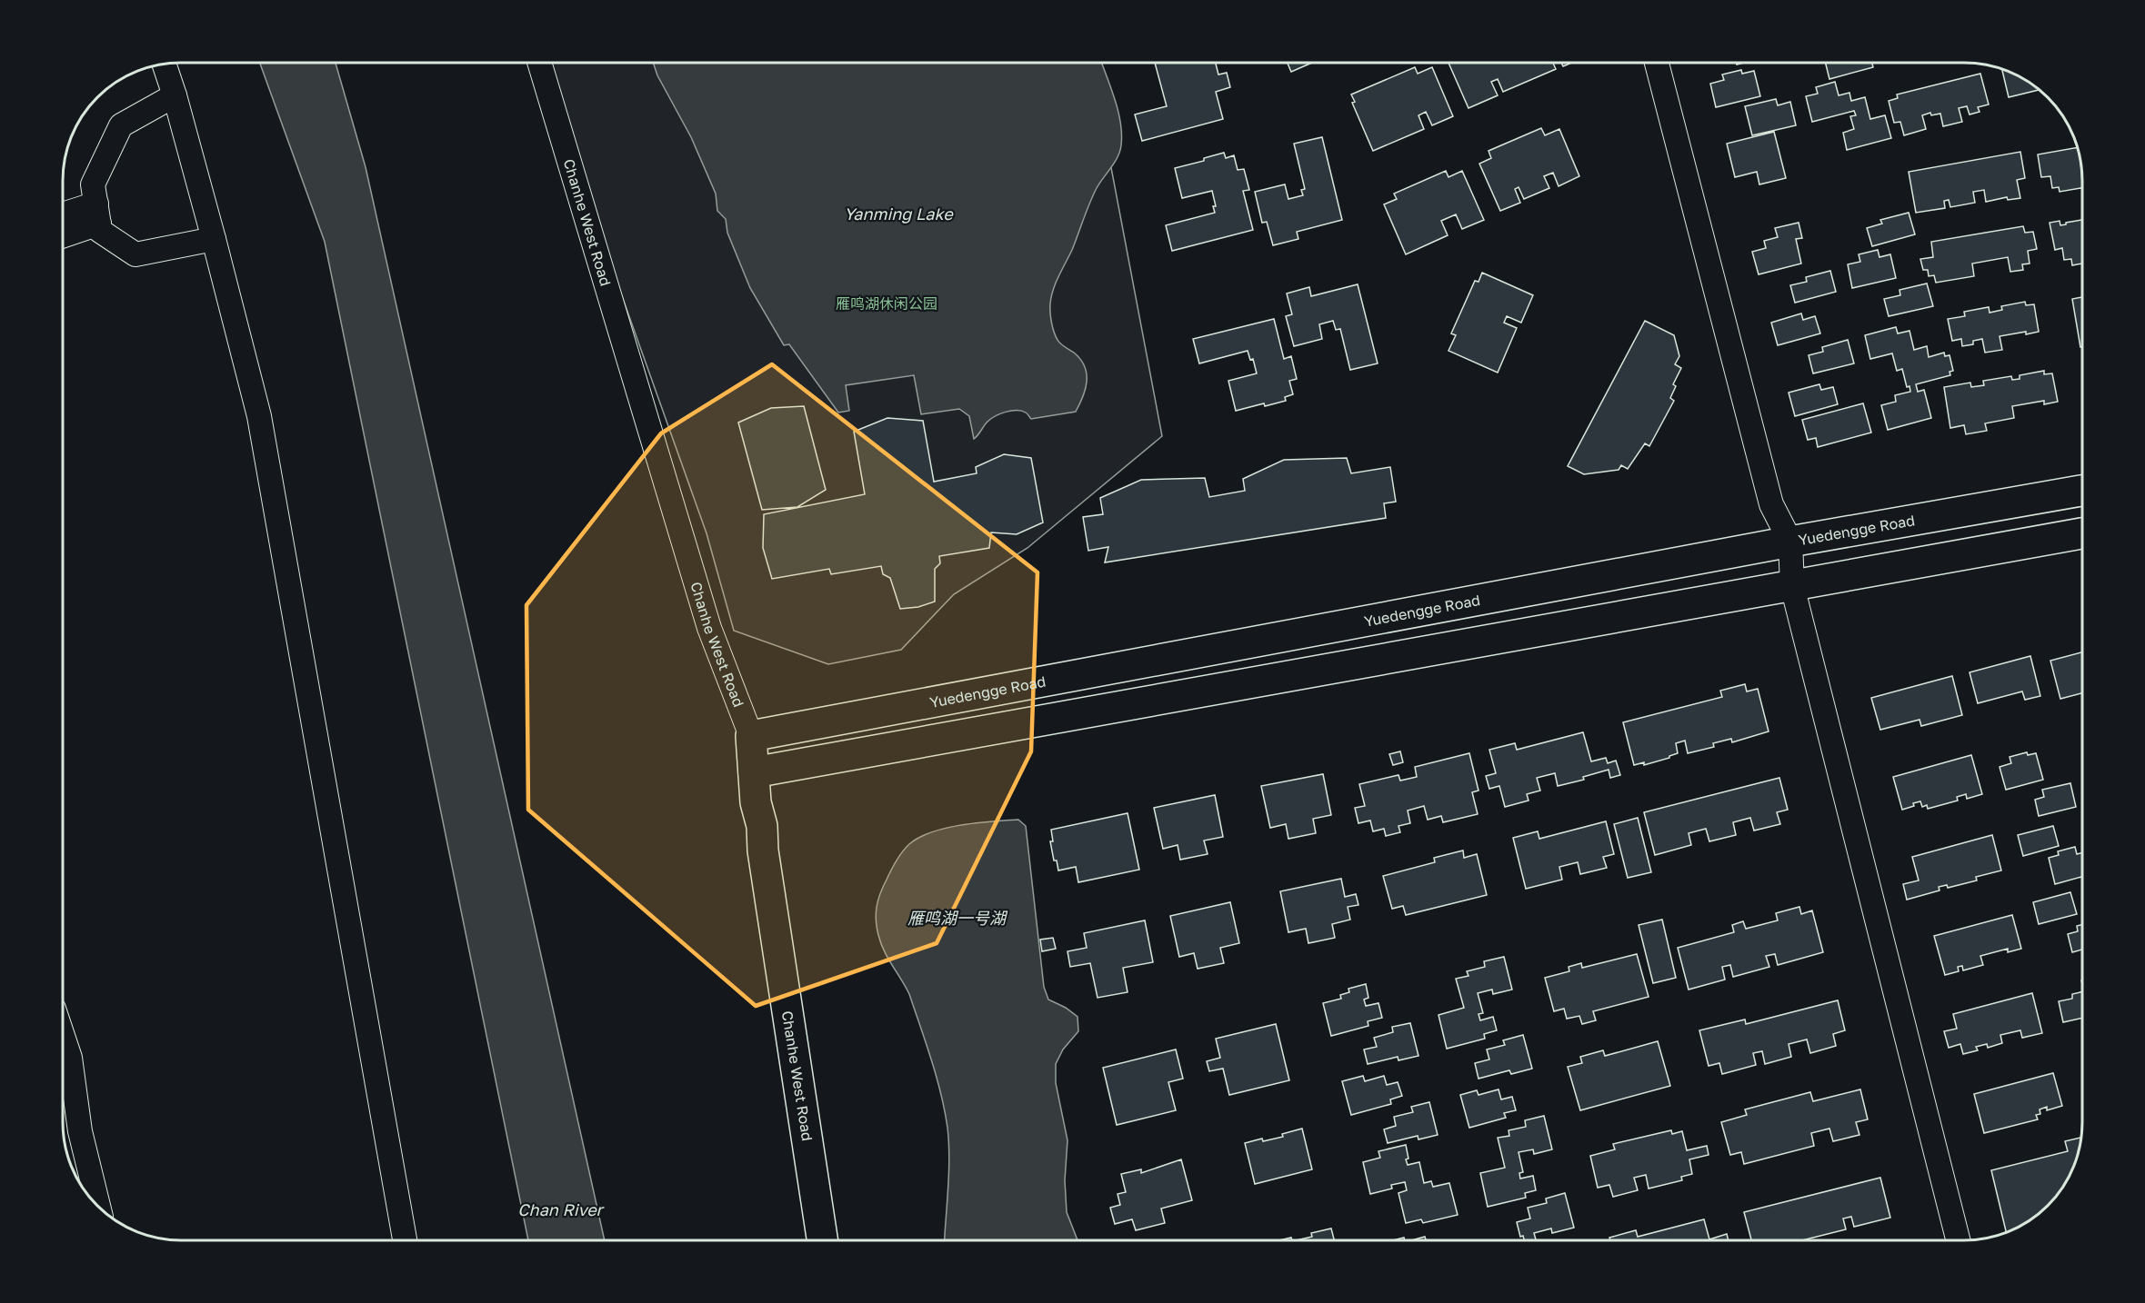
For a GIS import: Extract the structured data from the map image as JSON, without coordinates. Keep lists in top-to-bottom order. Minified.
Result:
{"streets":{"main road":["Chanhe West Road","Yuedengge Road"]},"crossings":[["Chanhe West Road","Yuedengge Road"]],"water":["Yanming Lake","雁鸣湖一号湖","Chan River"],"parks":["雁鸣湖休闲公园"]}
